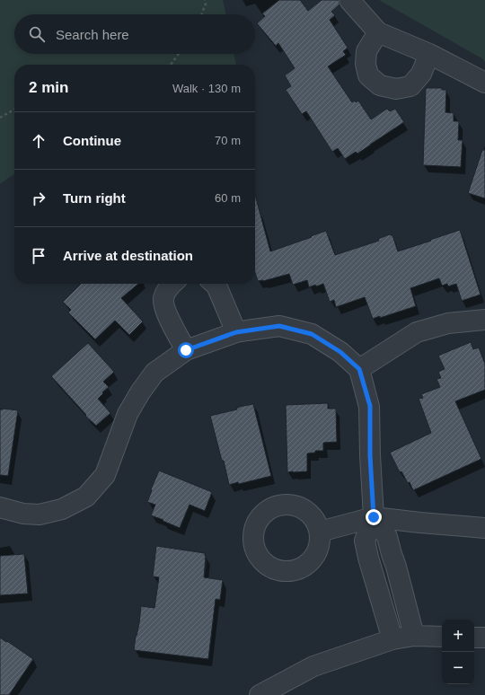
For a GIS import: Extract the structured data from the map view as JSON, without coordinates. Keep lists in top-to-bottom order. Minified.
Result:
{"page":{"search":"Search here","heading":["2 min","Walk · 130 m"],"list":[["Continue","70 m"],["Turn right","60 m"],"Arrive at destination"],"map_buttons":["+","−"]}}
